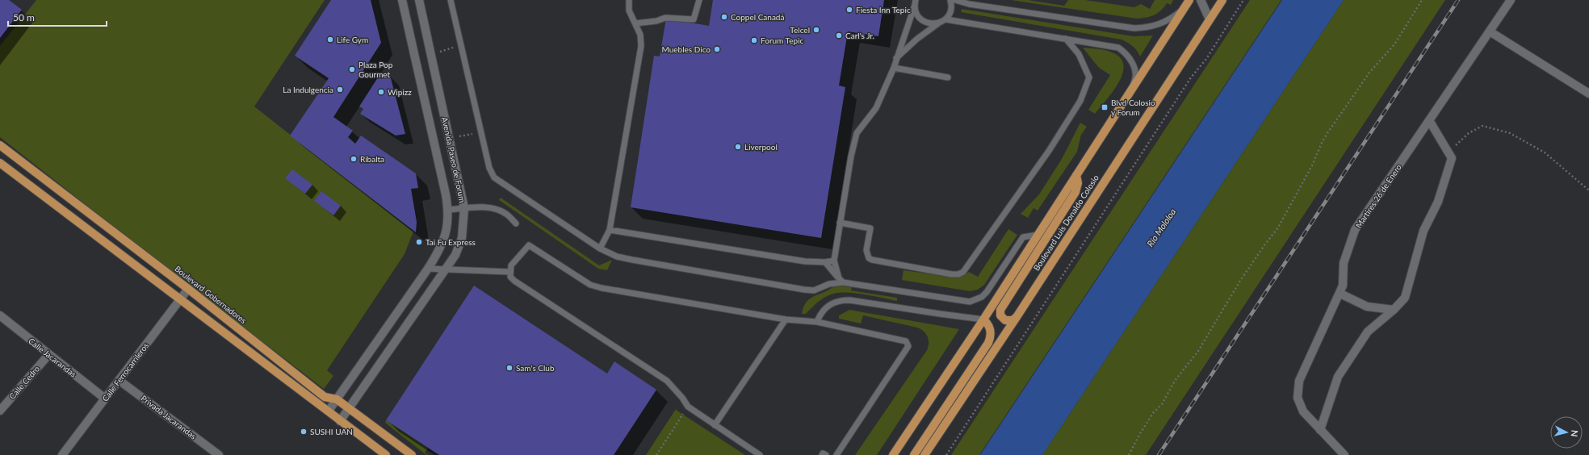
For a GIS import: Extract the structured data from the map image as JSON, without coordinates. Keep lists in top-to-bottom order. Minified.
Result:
{"streets":{"main road":["Boulevard Luis Donaldo Colosio","Boulevard Gobernadores"],"street":["Avenida Paseo de Forum","Martires 26 de Enero","Calle Jacarandas","Calle Ferrocarrileros","Calle Cedro","Privada Jacarandas"]},"crossings":[["Avenida Paseo de Forum","Boulevard Gobernadores"],["Boulevard Gobernadores","Calle Ferrocarrileros"],["Calle Jacarandas","Calle Ferrocarrileros"],["Calle Jacarandas","Calle Cedro"],["Calle Ferrocarrileros","Privada Jacarandas"]],"water":["Río Mololoa"],"places":{"other":["Fiesta Inn Tepic","Coppel Canadá","Telcel","Carl's Jr.","Life Gym","Forum Tepic","Muebles Dico","Plaza Pop Gourmet","La Indulgencia","Wipizz","Liverpool","Ribalta","Tai Fu Express","Sam's Club","SUSHI UAN"],"transit":["Blvd Colosio y Forum"]},"scale_bar":"50 m","north":"right"}
